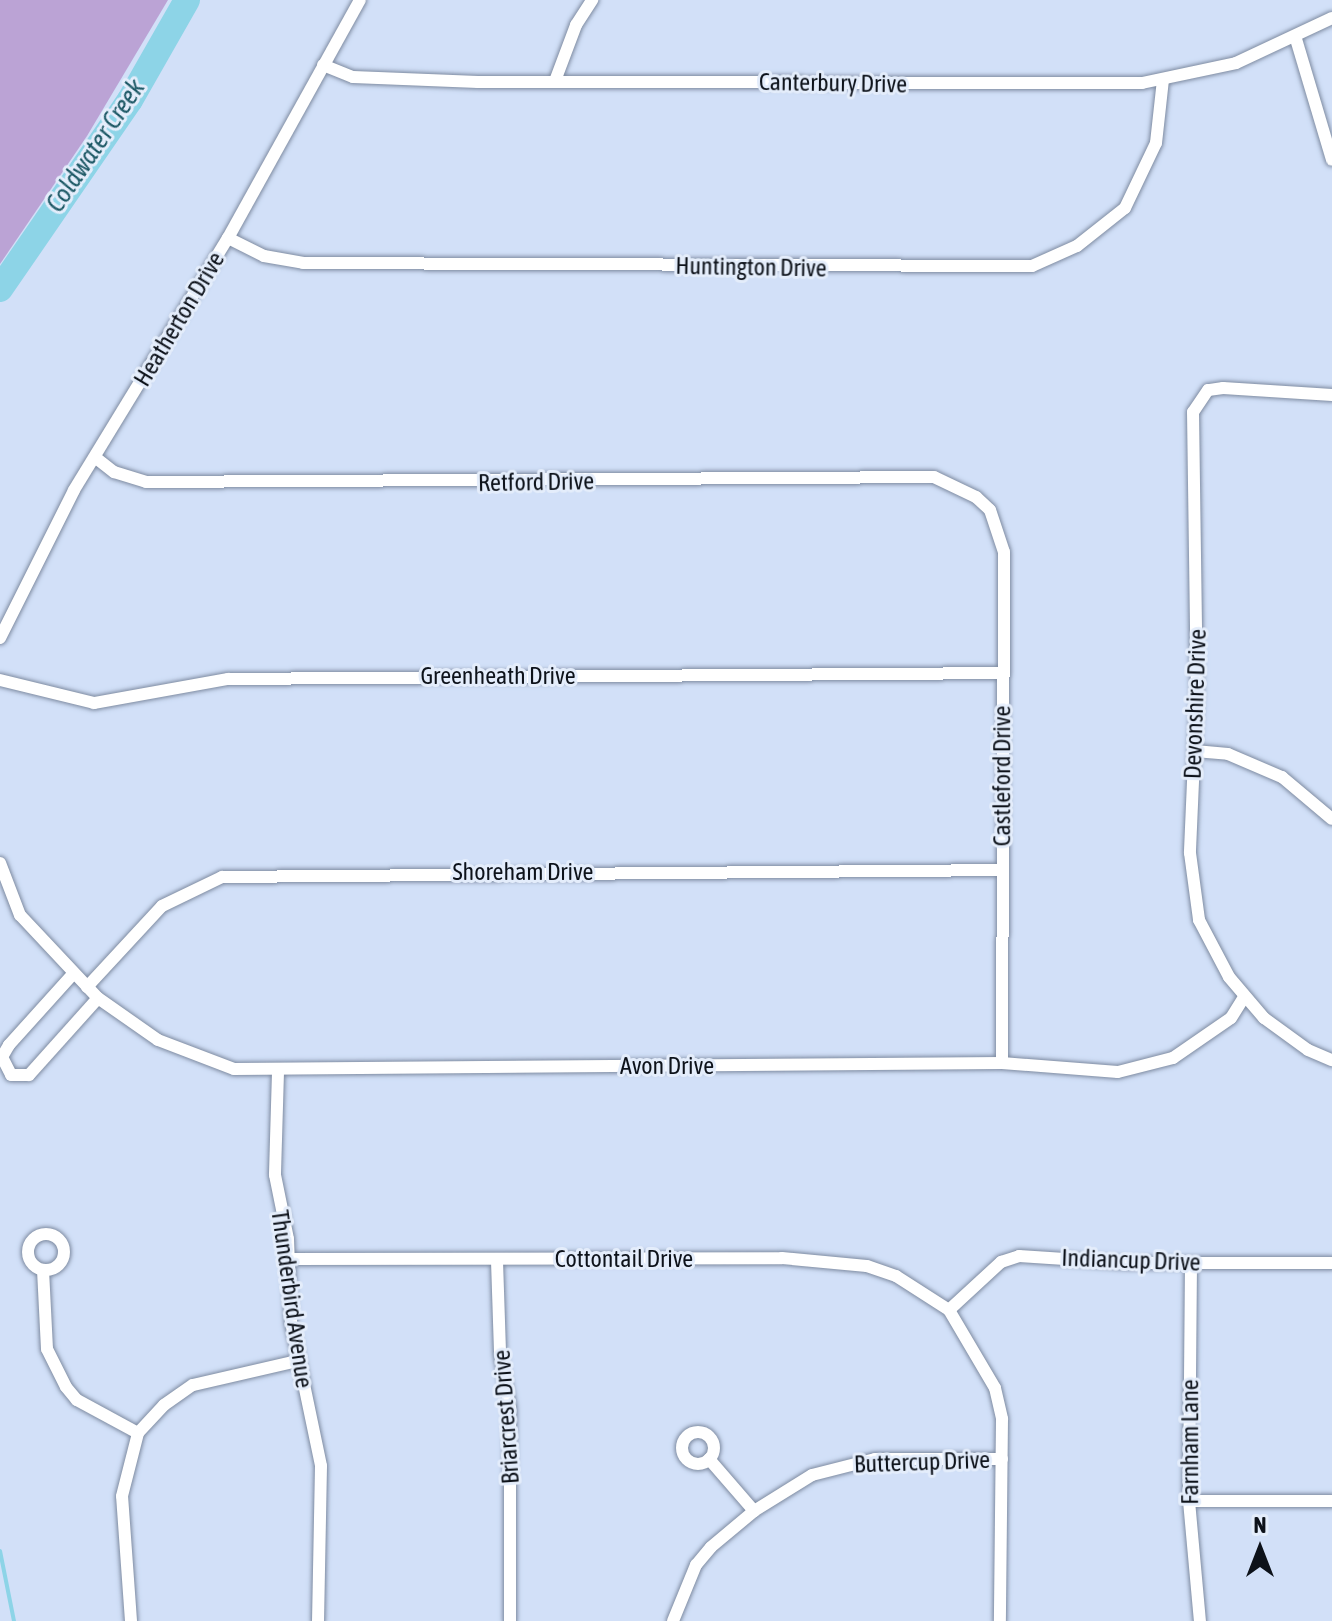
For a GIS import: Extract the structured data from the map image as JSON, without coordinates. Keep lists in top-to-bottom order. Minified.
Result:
{"streets":{"street":["Canterbury Drive","Huntington Drive","Heatherton Drive","Retford Drive","Greenheath Drive","Devonshire Drive","Castleford Drive","Shoreham Drive","Avon Drive","Cottontail Drive","Indiancup Drive","Thunderbird Avenue","Briarcrest Drive","Farnham Lane","Buttercup Drive"]},"crossings":[["Canterbury Drive","Huntington Drive"],["Canterbury Drive","Heatherton Drive"],["Huntington Drive","Heatherton Drive"],["Heatherton Drive","Retford Drive"],["Retford Drive","Castleford Drive"],["Greenheath Drive","Castleford Drive"],["Devonshire Drive","Avon Drive"],["Castleford Drive","Shoreham Drive"],["Castleford Drive","Avon Drive"],["Shoreham Drive","Avon Drive"],["Avon Drive","Thunderbird Avenue"],["Cottontail Drive","Indiancup Drive"],["Cottontail Drive","Thunderbird Avenue"],["Cottontail Drive","Briarcrest Drive"],["Indiancup Drive","Farnham Lane"]],"water":["Coldwater Creek"],"north":"top"}
